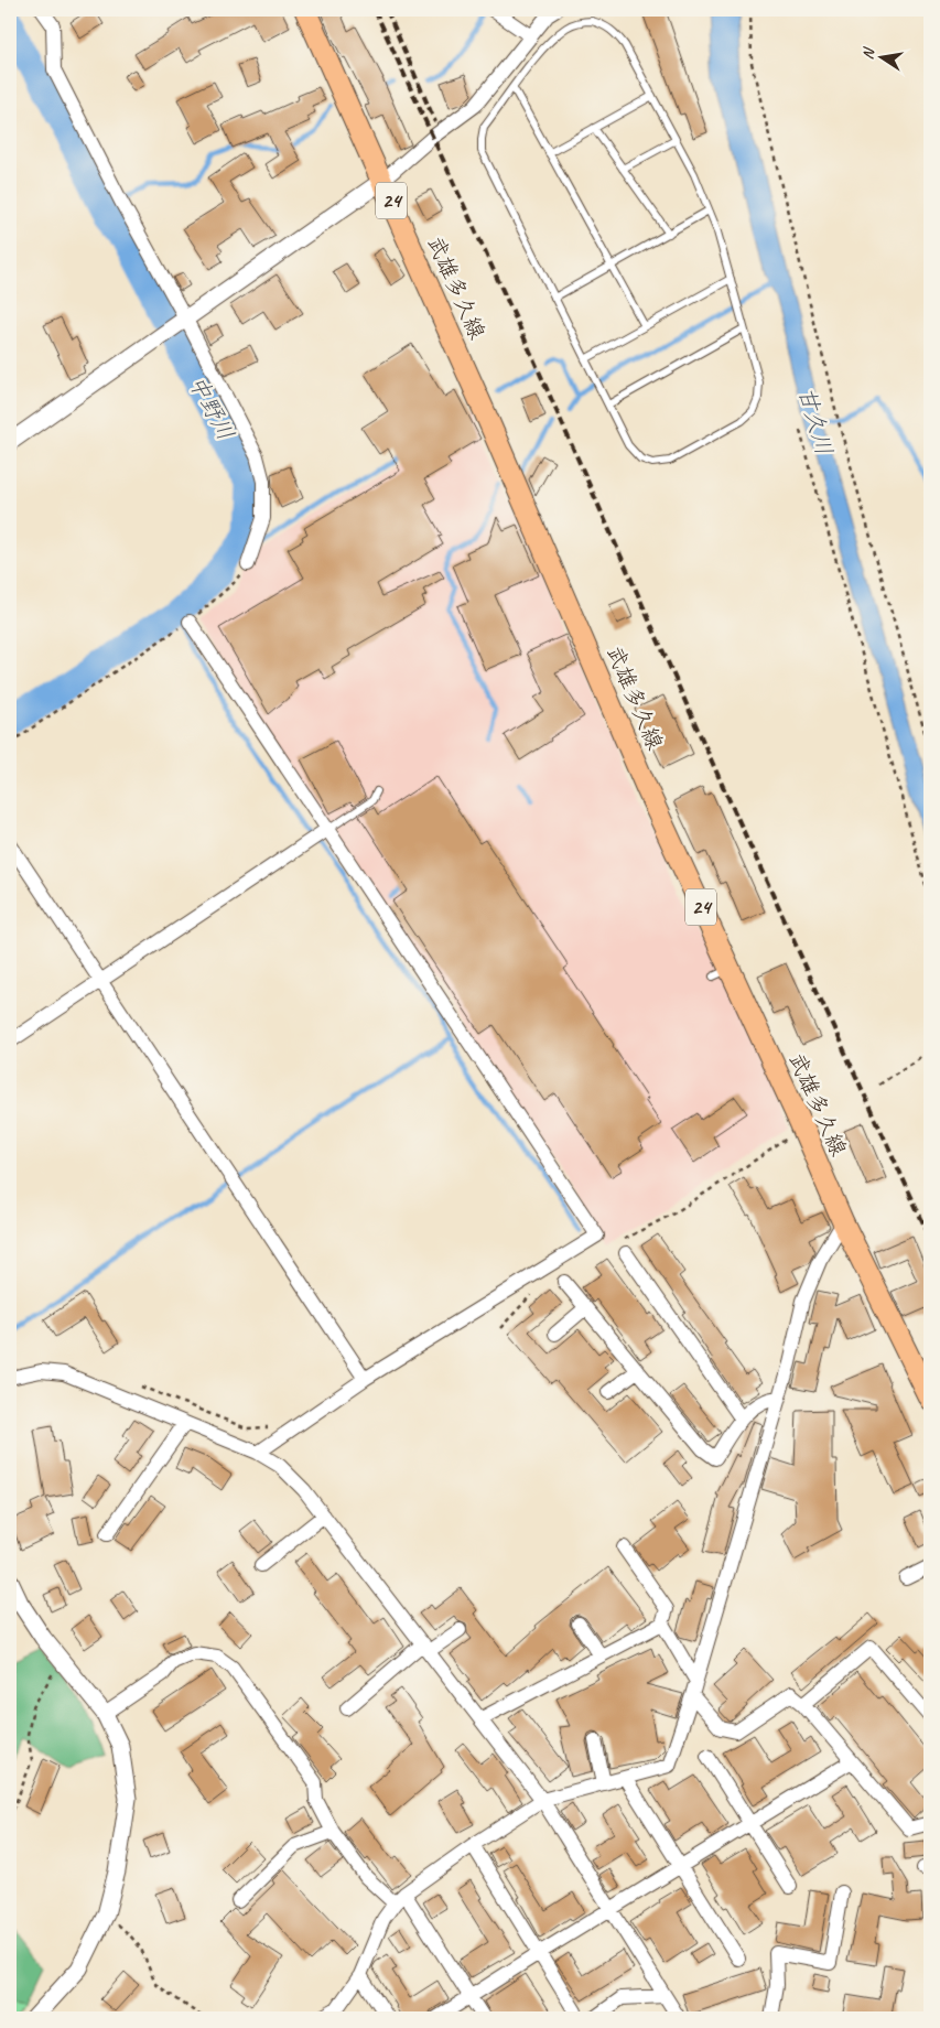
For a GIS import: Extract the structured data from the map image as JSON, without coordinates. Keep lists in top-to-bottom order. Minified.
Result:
{"streets":{"main road":["24","武雄多久線"]},"water":["中野川","甘久川"],"north":"left"}
